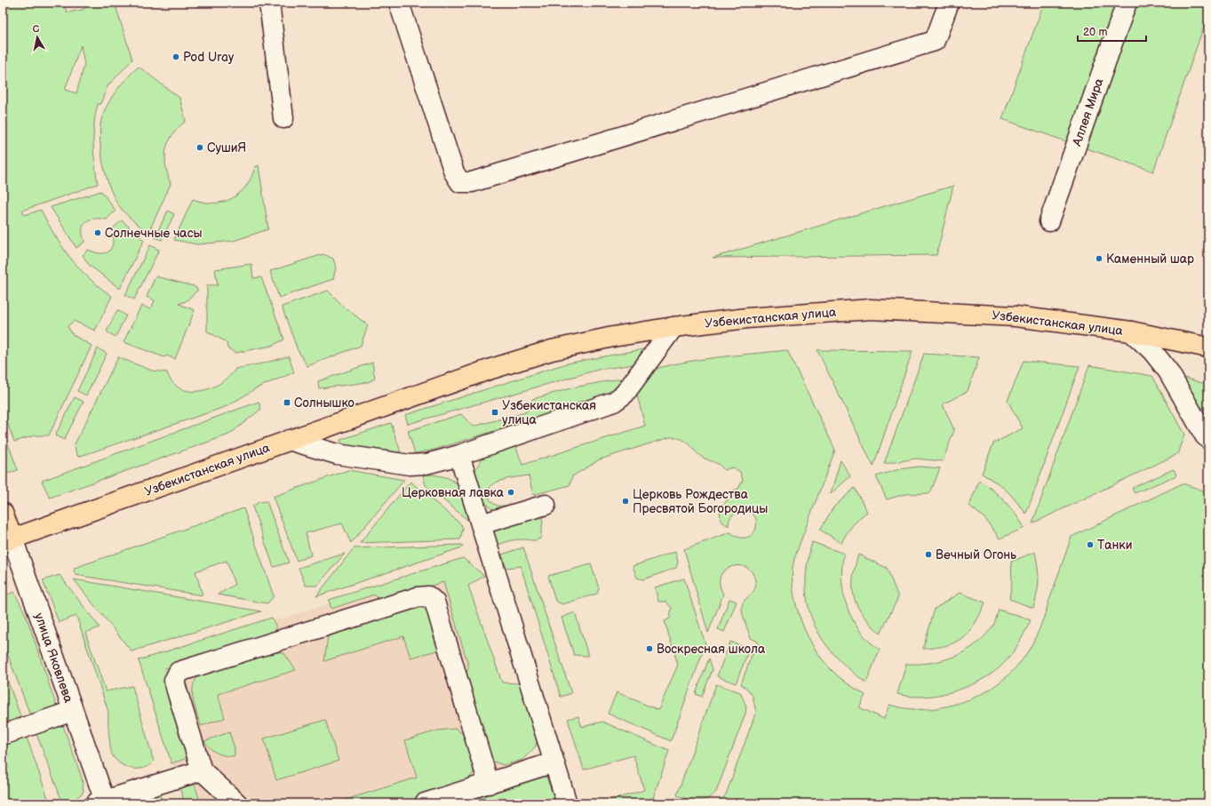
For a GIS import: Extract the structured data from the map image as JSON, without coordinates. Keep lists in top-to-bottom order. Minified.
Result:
{"streets":{"main road":["Узбекистанская улица","улица Яковлева"],"street":["Аллея Мира"]},"crossings":[["Узбекистанская улица","улица Яковлева"]],"places":{"other":["Pod Uray","СушиЯ","Солнечные часы","Каменный шар","Церковная лавка","Церковь Рождества Пресвятой Богородицы","Танки","Вечный Огонь","Воскресная школа"],"transit":["Солнышко","Узбекистанская улица"]},"scale_bar":"20 m","north":"top"}
